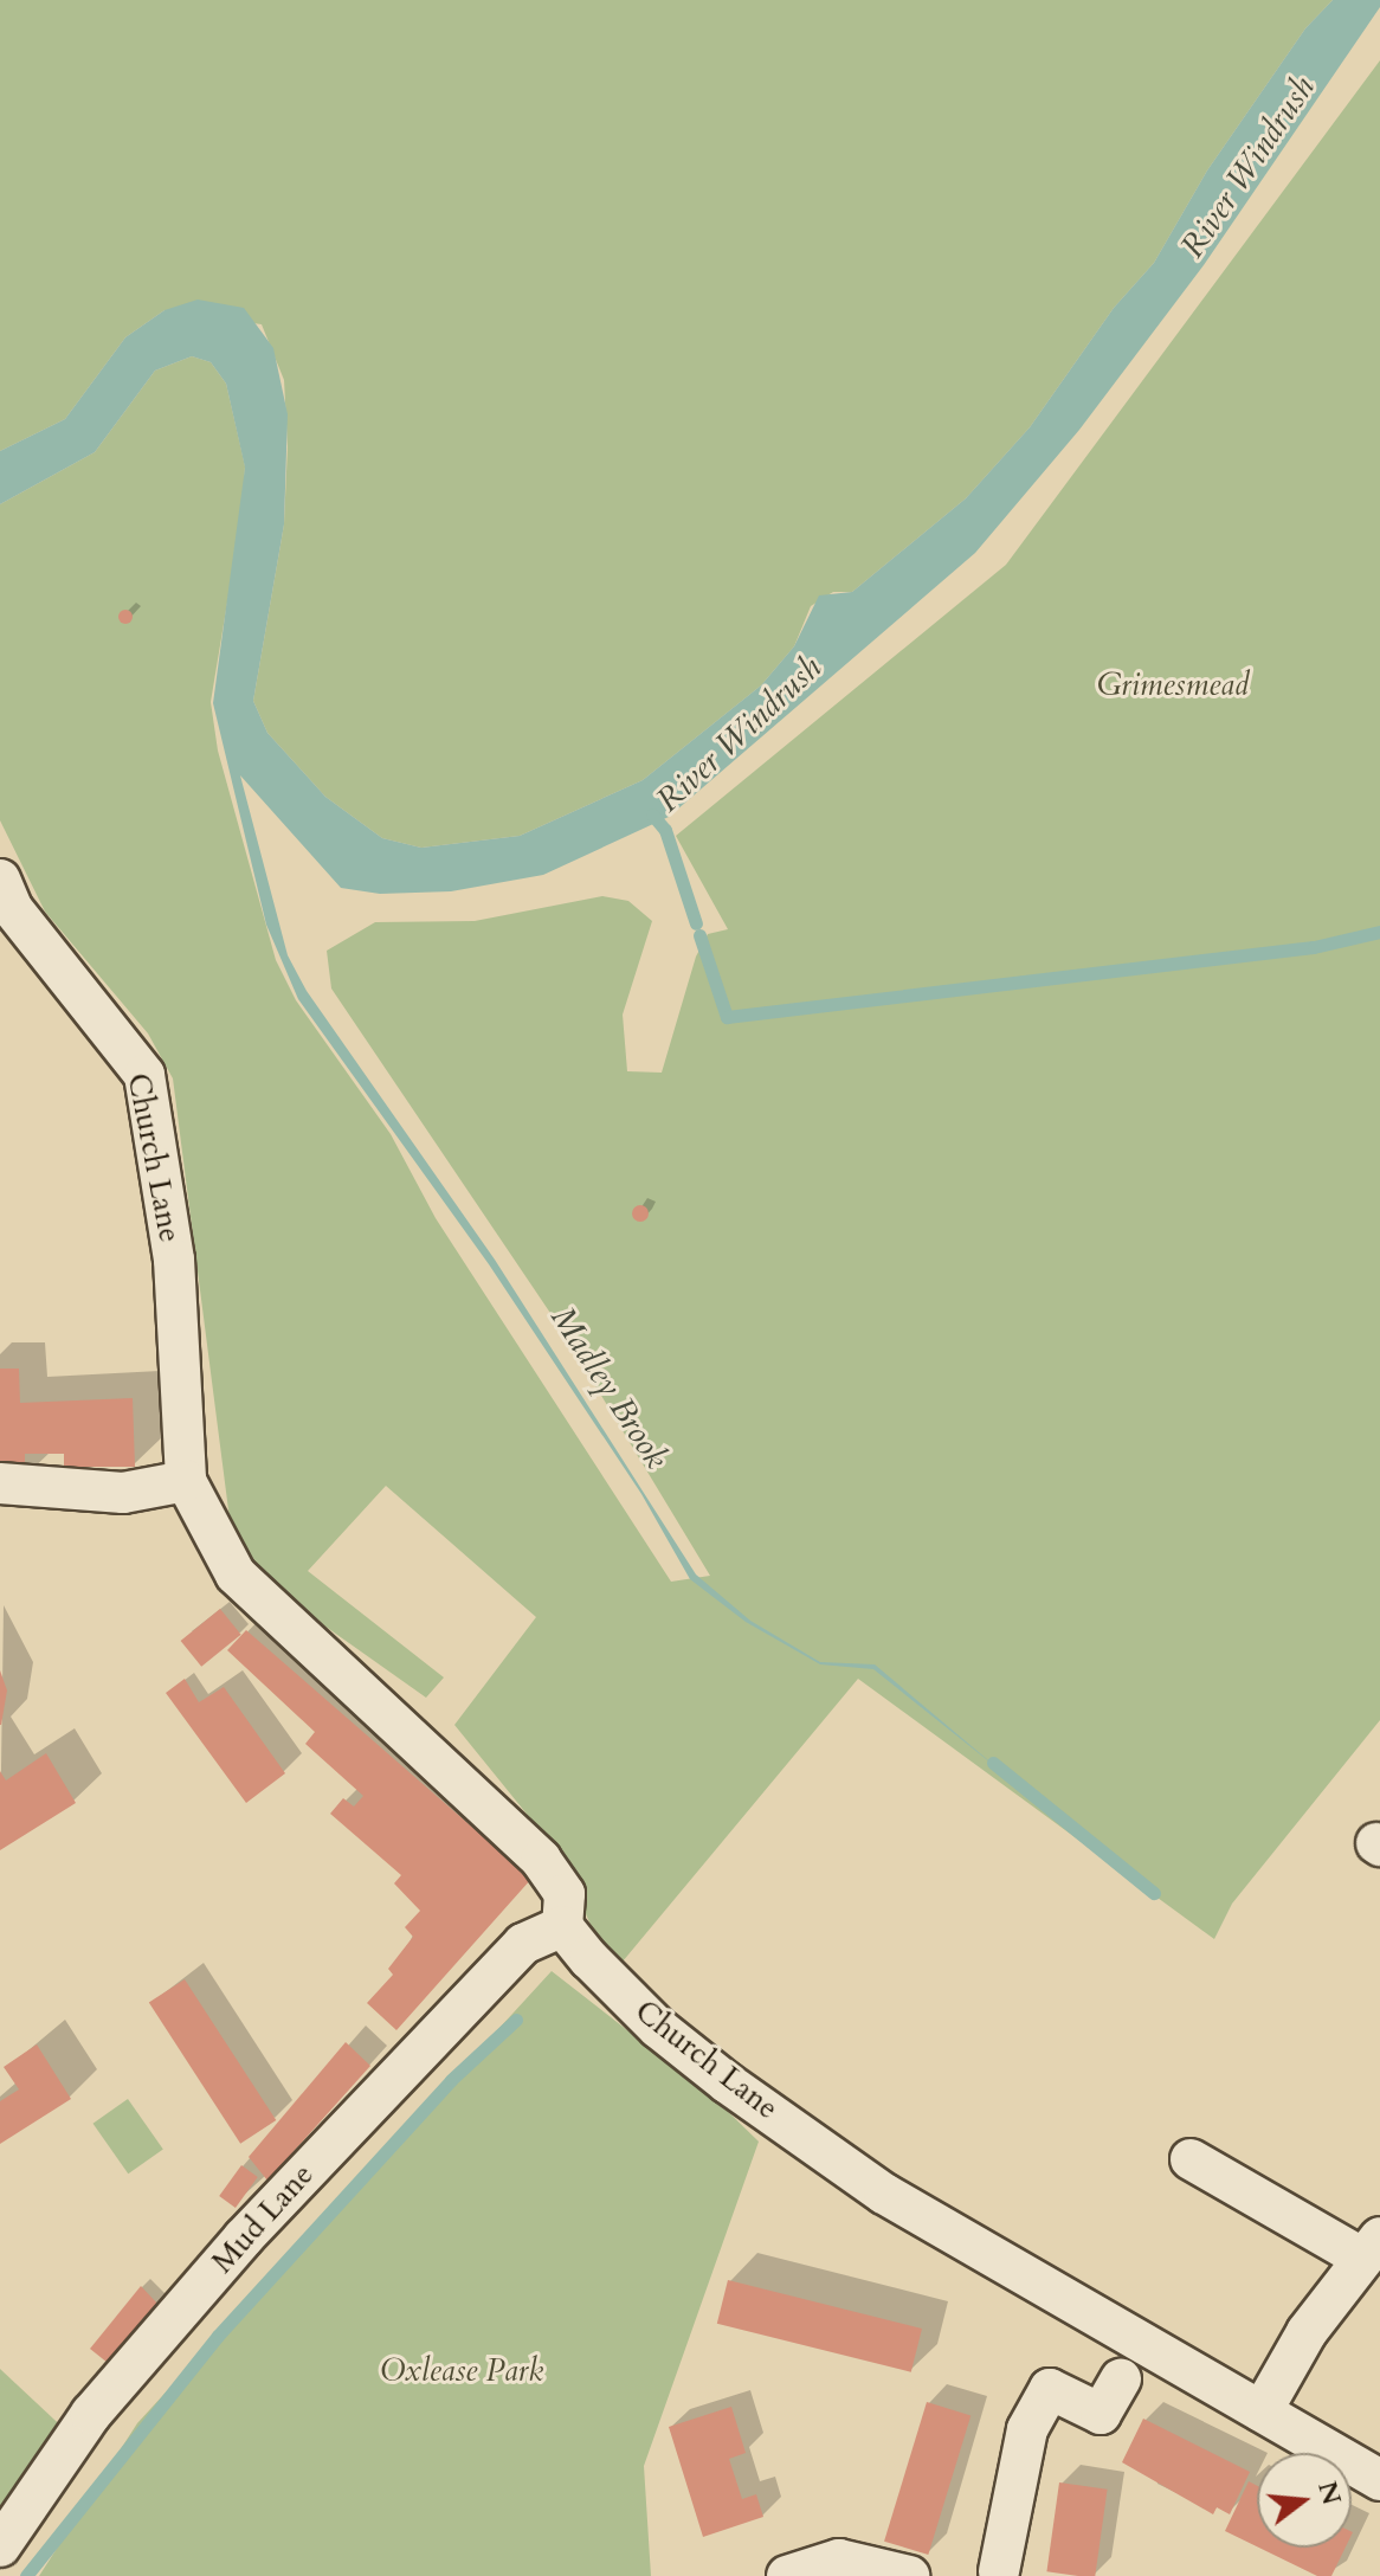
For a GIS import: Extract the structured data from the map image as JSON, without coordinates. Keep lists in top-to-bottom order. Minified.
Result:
{"streets":{"street":["Church Lane","Mud Lane"]},"crossings":[["Church Lane","Mud Lane"]],"water":["River Windrush","Madley Brook"],"parks":["Grimesmead","Oxlease Park"],"north":"right"}
